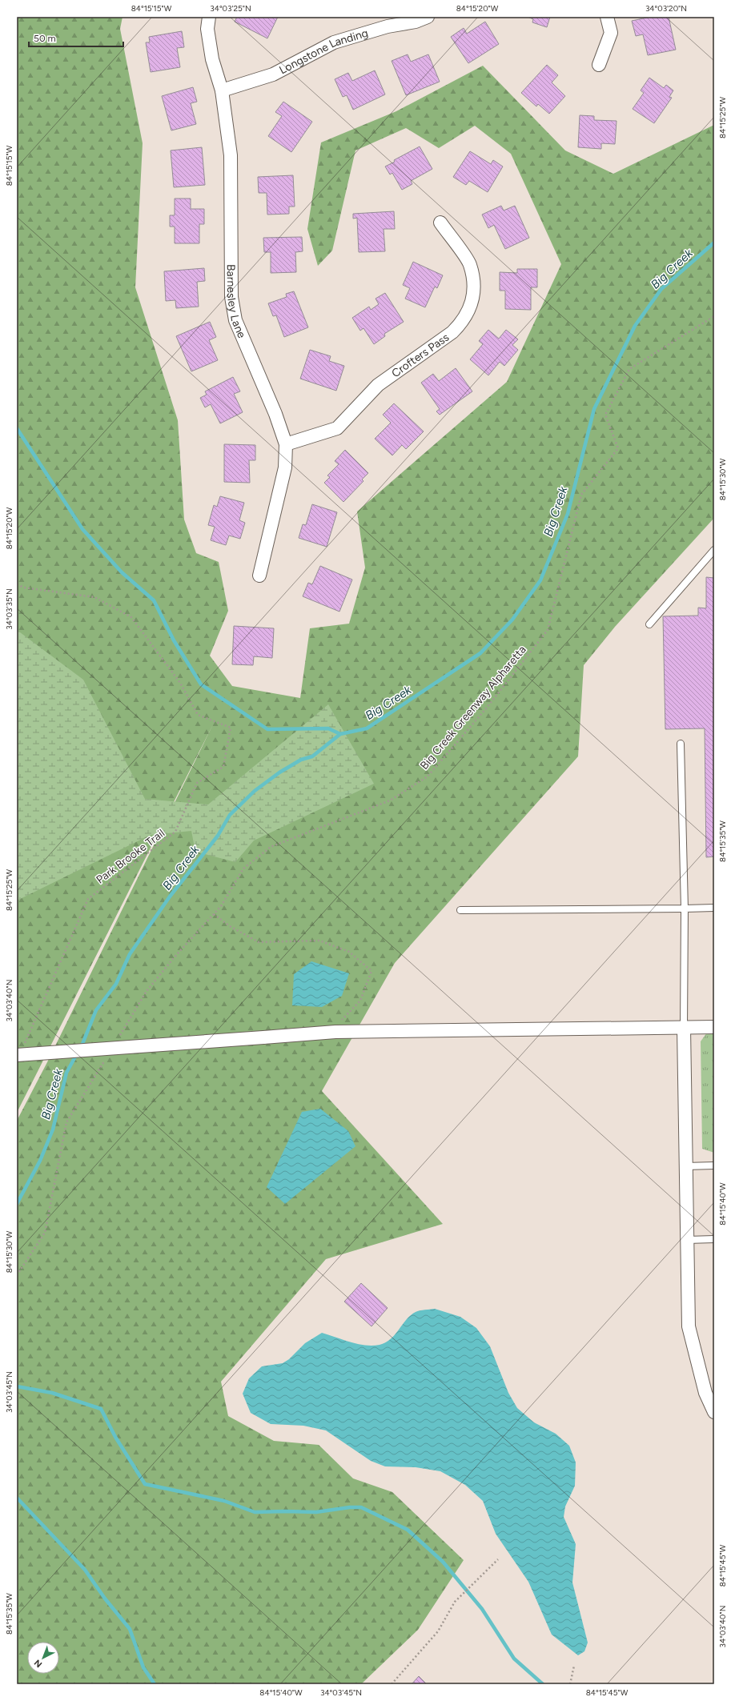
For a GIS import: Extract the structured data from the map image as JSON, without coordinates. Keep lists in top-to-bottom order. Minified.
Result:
{"streets":{"street":["Longstone Landing","Barnesley Lane","Crofters Pass"],"path":["Big Creek Greenway Alpharetta","Park Brooke Trail"]},"crossings":[["Longstone Landing","Barnesley Lane"],["Barnesley Lane","Crofters Pass"]],"water":["Big Creek"],"scale_bar":"50 m","north":"bottom left","coordinates":["84°15'15\"W","34°03'25\"N","84°15'20\"W","34°03'20\"N","84°15'25\"W","84°15'30\"W","34°03'35\"N","84°15'35\"W","34°03'40\"N","84°15'40\"W","34°03'45\"N","84°15'45\"W"]}
